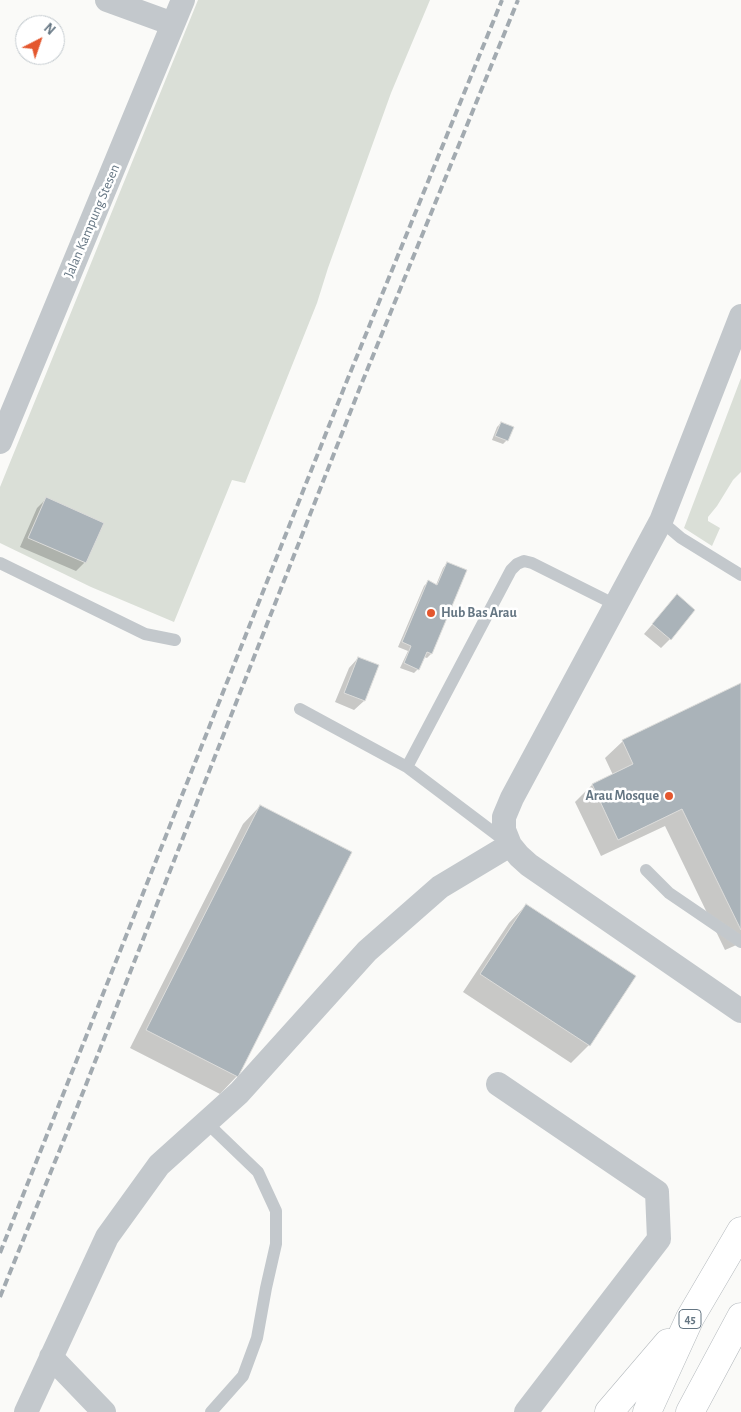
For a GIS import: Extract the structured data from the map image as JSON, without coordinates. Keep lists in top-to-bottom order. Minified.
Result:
{"streets":{"highway":["45"],"street":["Jalan Kampung Stesen"]},"places":["Hub Bas Arau","Arau Mosque"],"north":"top right"}
